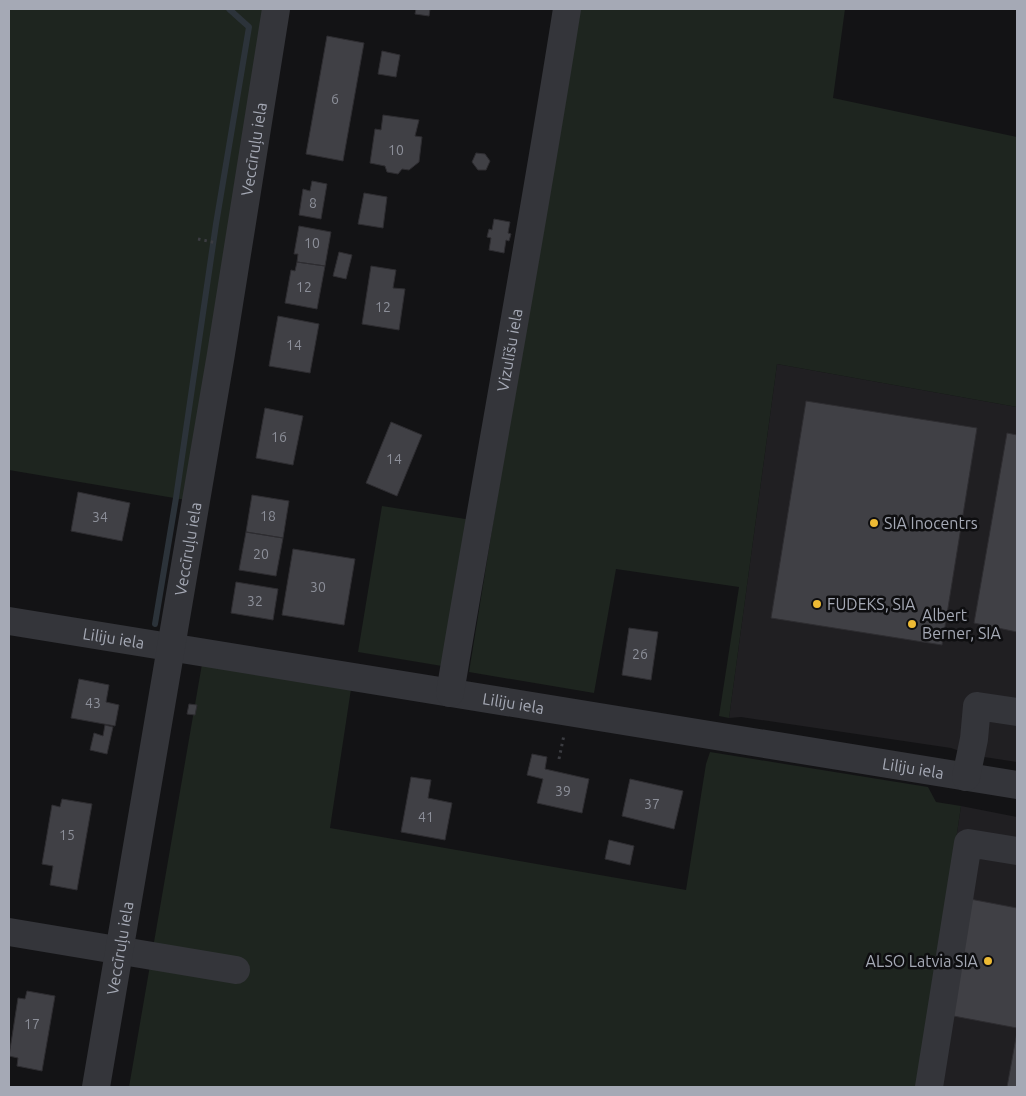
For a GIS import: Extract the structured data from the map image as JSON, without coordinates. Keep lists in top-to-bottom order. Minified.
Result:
{"streets":{"street":["Veccīruļu iela","Vizulīšu iela","Liliju iela"]},"crossings":[["Veccīruļu iela","Liliju iela"],["Vizulīšu iela","Liliju iela"]],"places":["SIA Inocentrs","FUDEKS, SIA","Albert Berner, SIA","ALSO Latvia SIA"],"house_numbers":["6","10","8","10","12","12","14","16","14","18","34","20","30","32","26","43","39","37","41","15","17"]}
